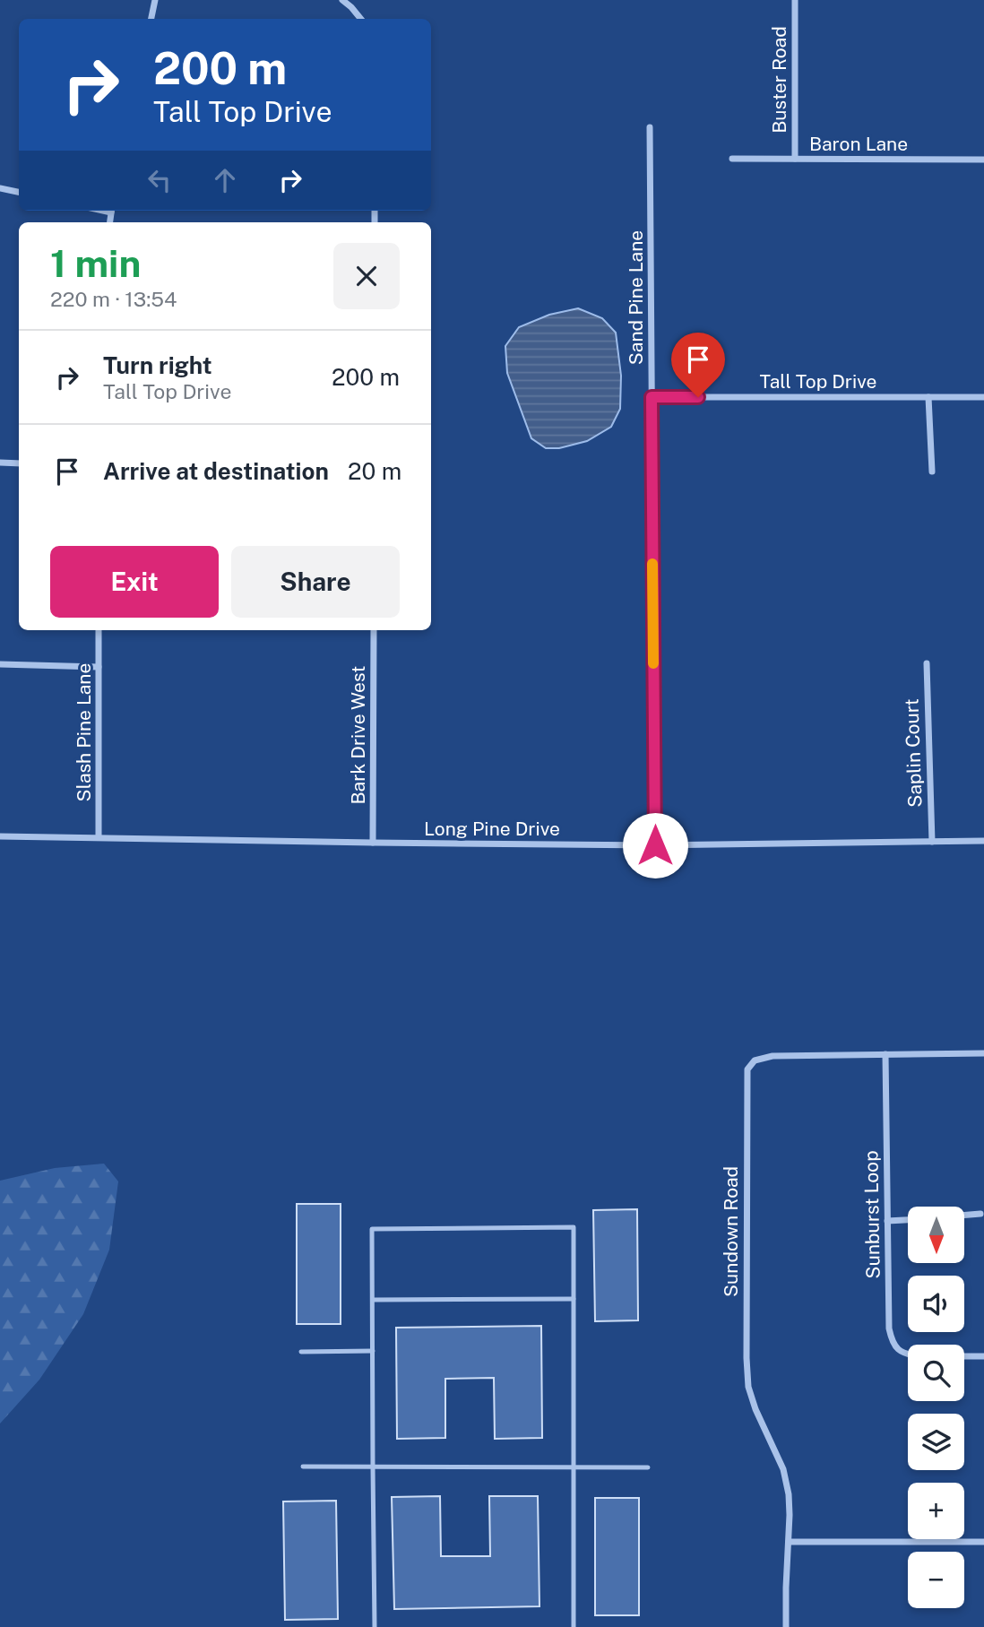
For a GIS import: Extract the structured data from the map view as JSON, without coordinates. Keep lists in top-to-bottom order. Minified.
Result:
{"streets":{"street":["Buster Road","Baron Lane","Sand Pine Lane","Tall Top Drive","Slash Pine Lane","Bark Drive West","Saplin Court","Long Pine Drive","Sunburst Loop","Sundown Road"]},"crossings":[["Buster Road","Baron Lane"],["Sand Pine Lane","Tall Top Drive"],["Sand Pine Lane","Long Pine Drive"],["Slash Pine Lane","Long Pine Drive"],["Bark Drive West","Long Pine Drive"],["Saplin Court","Long Pine Drive"],["Sunburst Loop","Sundown Road"]],"north":"bottom","page":{"turn":["200 m","Tall Top Drive"],"heading":["1 min","220 m · 13:54"],"list":[{"name":"Turn right","note":"Tall Top Drive","value":"200 m"},{"name":"Arrive at destination","value":"20 m"}],"buttons":["Exit","Share"],"map_buttons":["+","−"]}}
